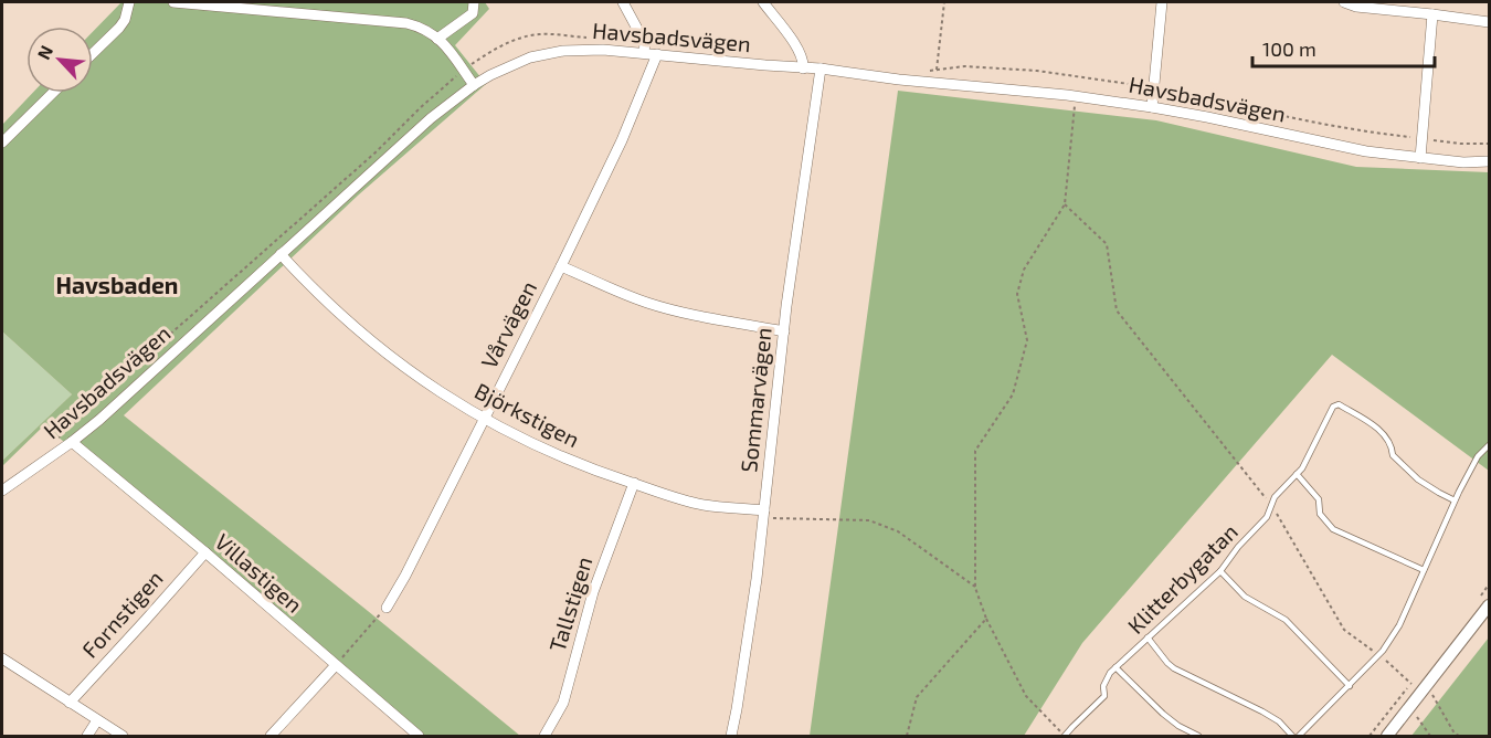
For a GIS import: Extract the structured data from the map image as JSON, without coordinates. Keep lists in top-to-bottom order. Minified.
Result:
{"streets":{"street":["Havsbadsvägen","Vårvägen","Sommarvägen","Björkstigen","Villastigen","Tallstigen","Fornstigen"],"lane":["Klitterbygatan"]},"crossings":[["Havsbadsvägen","Vårvägen"],["Havsbadsvägen","Sommarvägen"],["Havsbadsvägen","Björkstigen"],["Havsbadsvägen","Villastigen"],["Vårvägen","Björkstigen"],["Sommarvägen","Björkstigen"],["Björkstigen","Tallstigen"],["Villastigen","Fornstigen"]],"districts":["Havsbaden"],"scale_bar":"100 m","north":"top left"}
